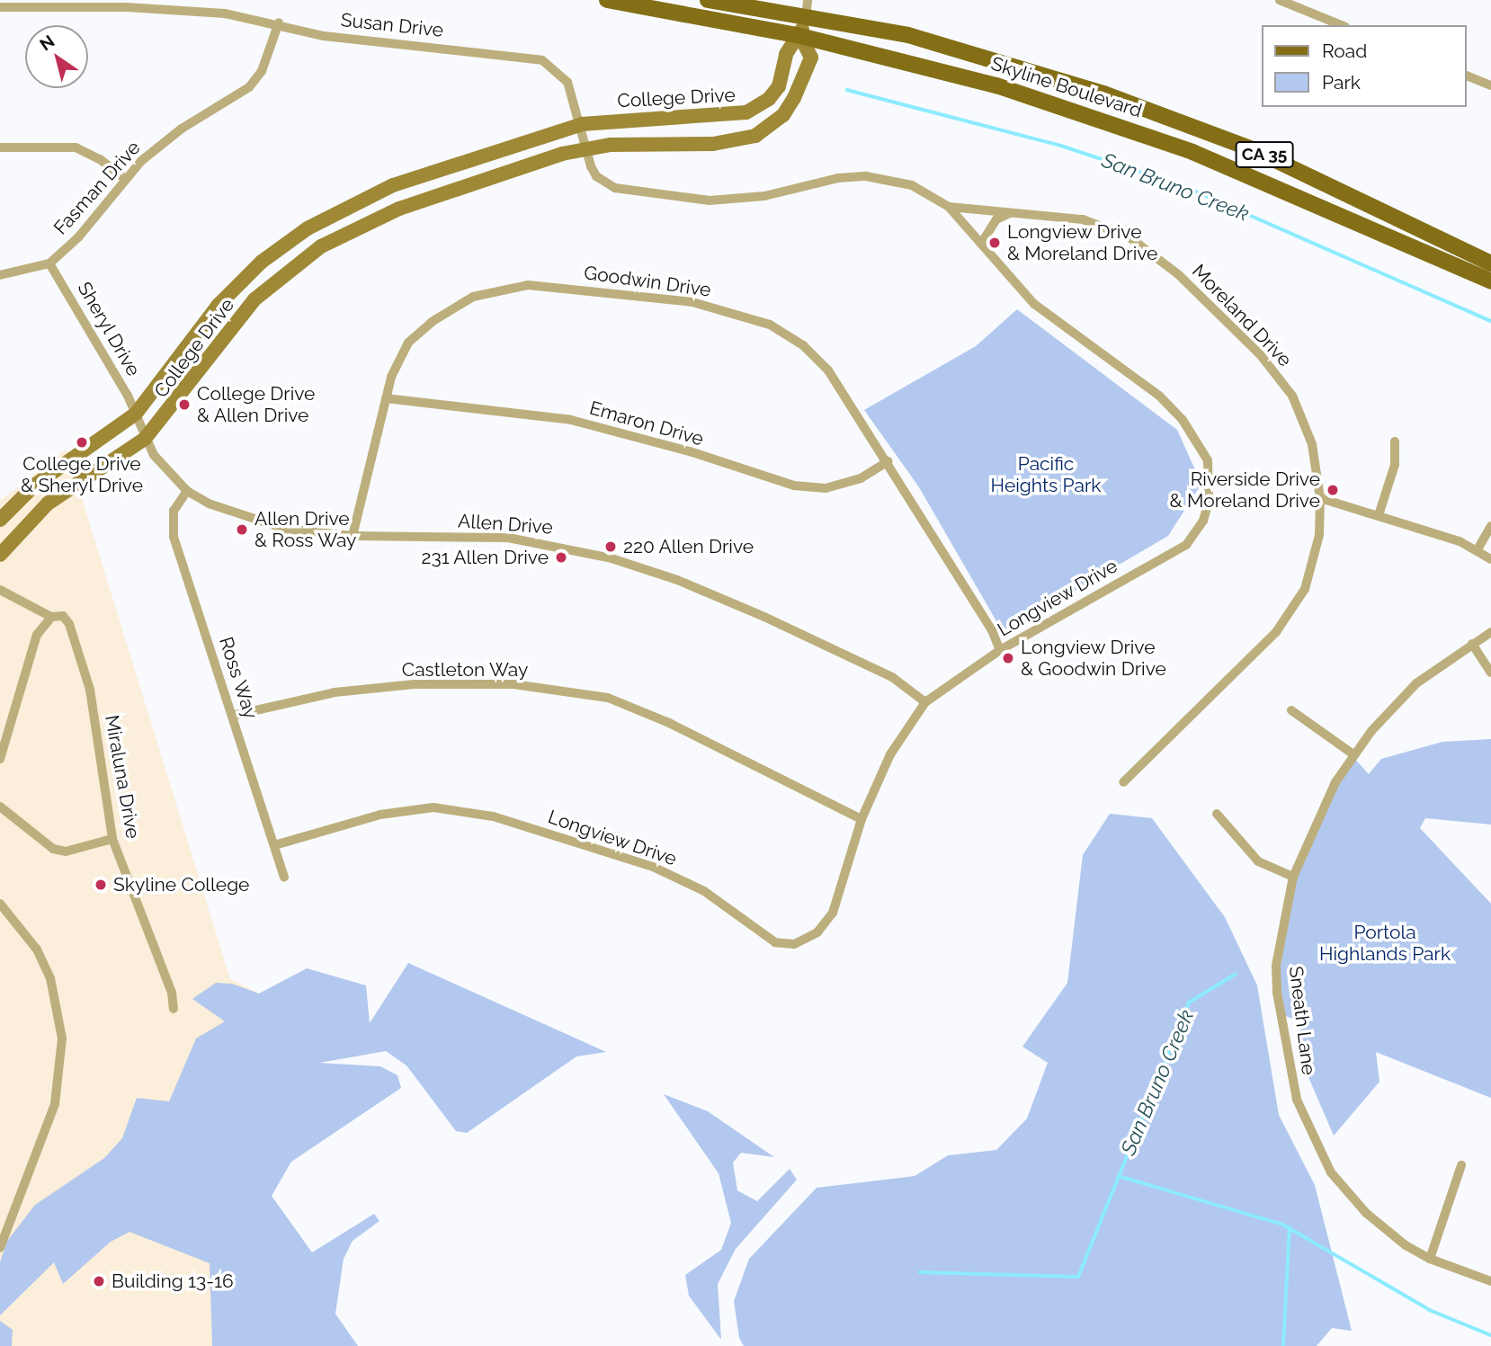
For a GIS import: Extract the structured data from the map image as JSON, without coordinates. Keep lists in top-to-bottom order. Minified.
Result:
{"streets":{"main road":["Skyline Boulevard","CA 35"],"street":["Susan Drive","College Drive","Fasman Drive","Goodwin Drive","Moreland Drive","Sheryl Drive","Emaron Drive","Allen Drive","Longview Drive","Castleton Way","Ross Way","Miraluna Drive","Sneath Lane"]},"crossings":[["Susan Drive","College Drive"],["Susan Drive","Fasman Drive"],["Susan Drive","Longview Drive"],["Skyline Boulevard","College Drive"],["College Drive","Sheryl Drive"],["College Drive","Allen Drive"],["College Drive","Longview Drive"],["Fasman Drive","Sheryl Drive"],["Goodwin Drive","Emaron Drive"],["Goodwin Drive","Allen Drive"],["Goodwin Drive","Longview Drive"],["Moreland Drive","Longview Drive"],["Sheryl Drive","Allen Drive"],["Allen Drive","Longview Drive"],["Allen Drive","Ross Way"],["Longview Drive","Castleton Way"],["Longview Drive","Ross Way"],["Castleton Way","Ross Way"]],"water":["San Bruno Creek"],"parks":["Pacific Heights Park","Portola Highlands Park"],"places":["Longview Drive & Moreland Drive","College Drive & Allen Drive","College Drive & Sheryl Drive","Riverside Drive & Moreland Drive","Allen Drive & Ross Way","220 Allen Drive","231 Allen Drive","Longview Drive & Goodwin Drive","Skyline College","Building 13-16"],"legend":["Road","Park"],"north":"top left"}
